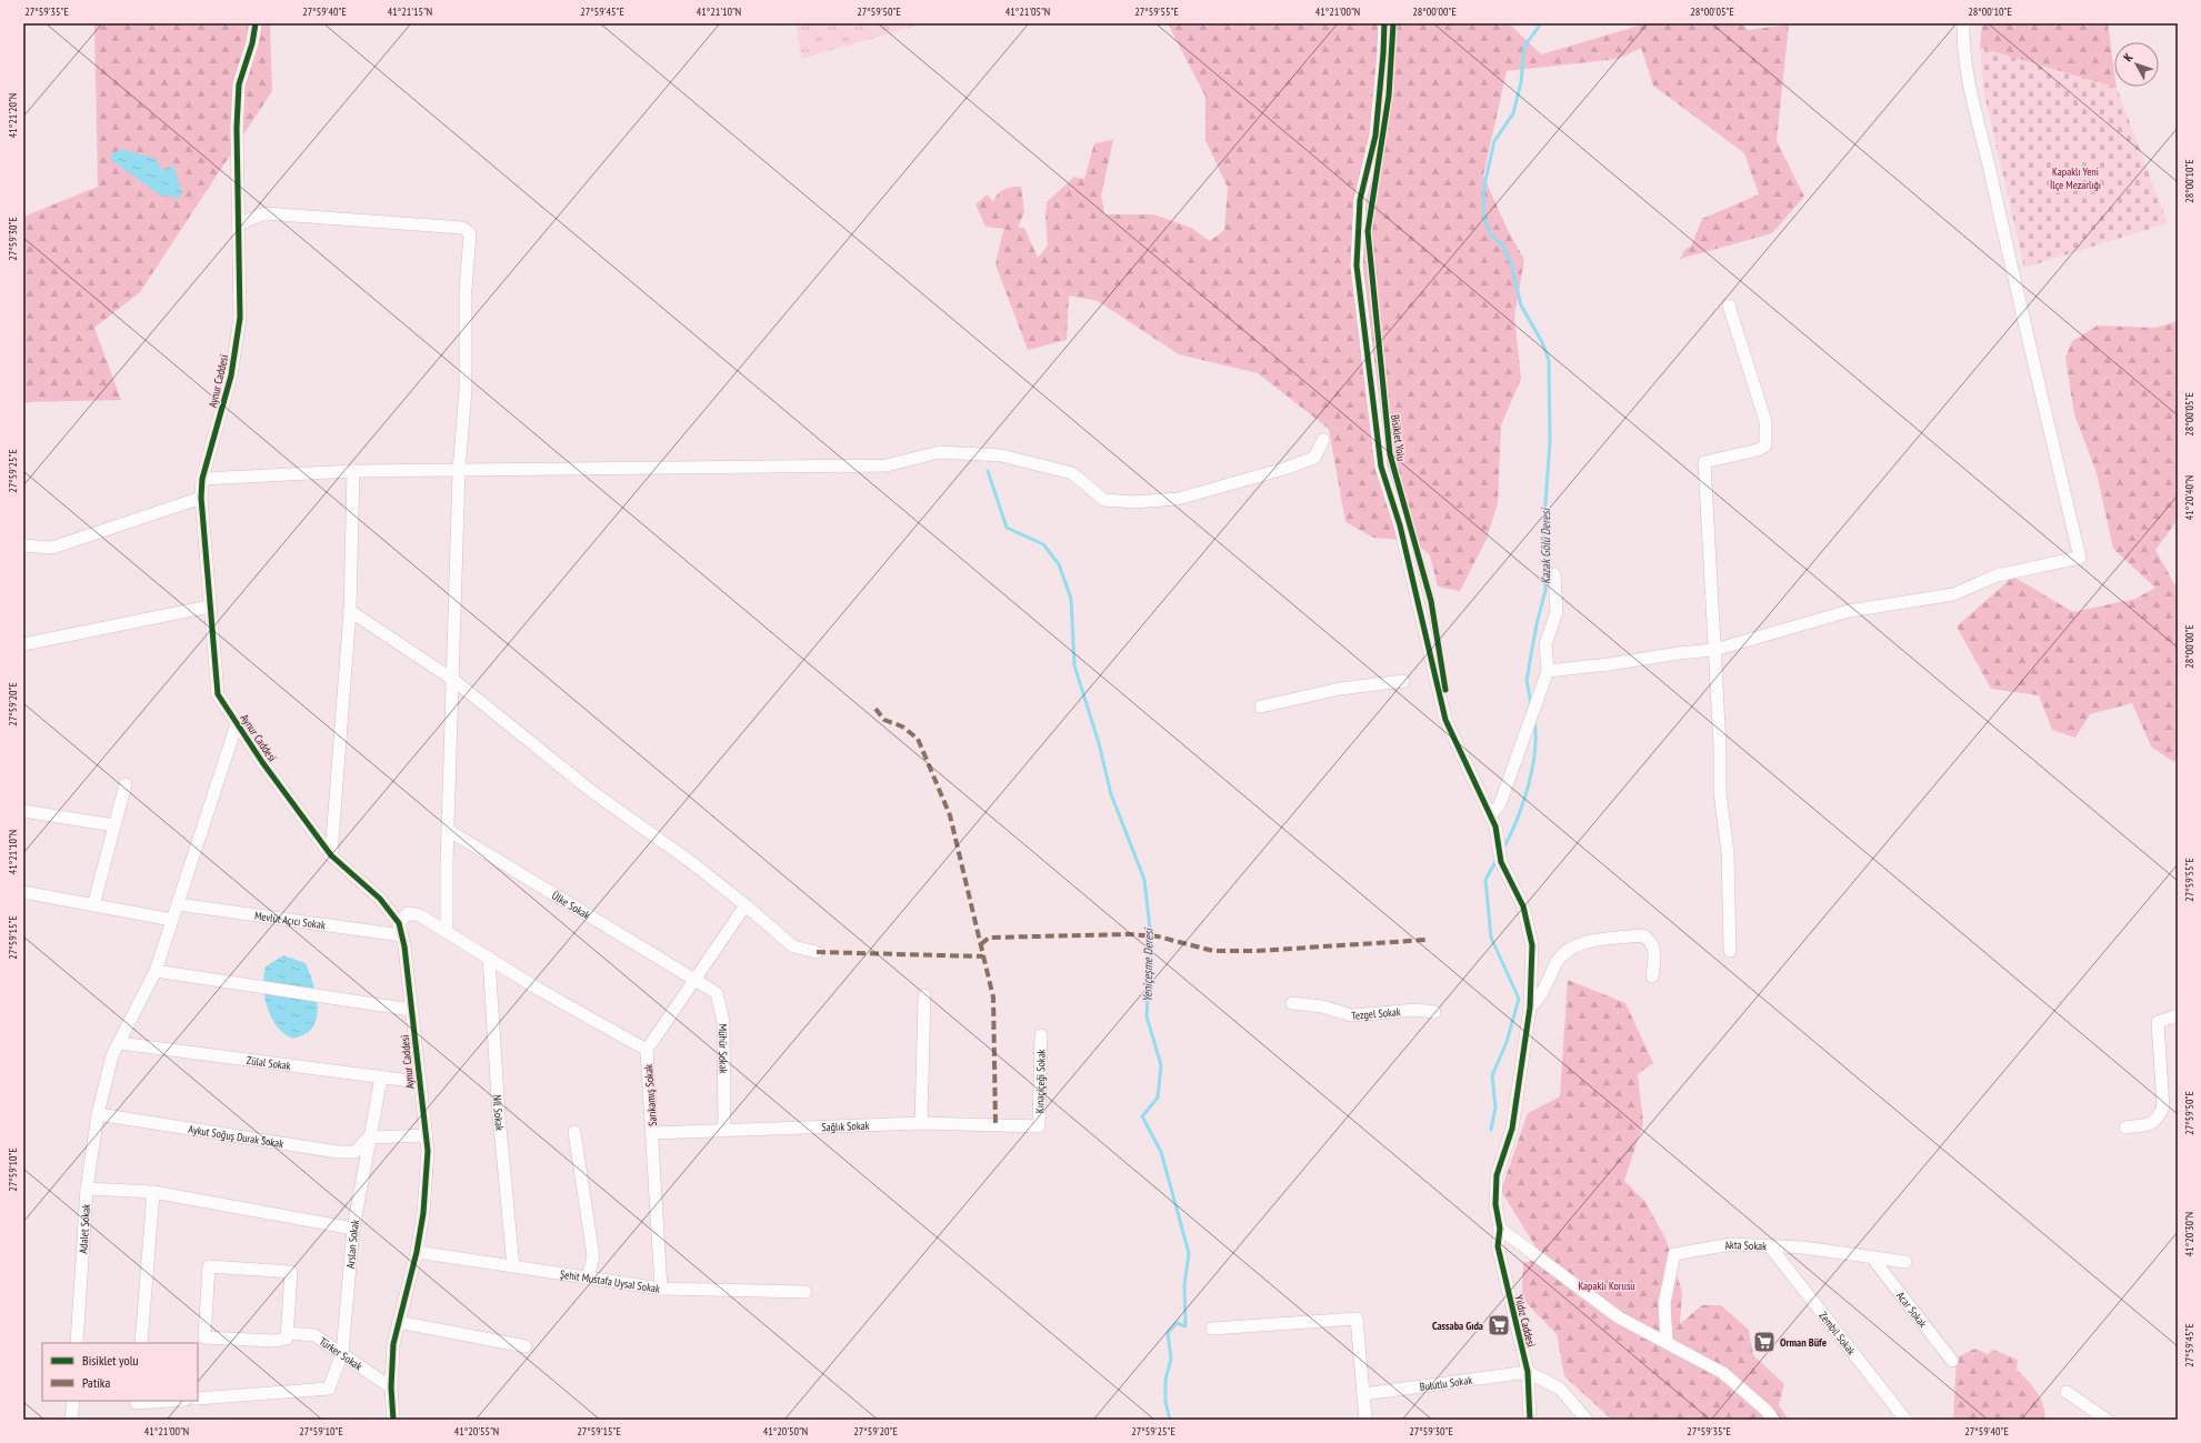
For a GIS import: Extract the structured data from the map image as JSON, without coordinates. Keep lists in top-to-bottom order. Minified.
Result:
{"streets":{"street":["Aynur Caddesi","Ülke Sokak","Mevlüt Açıcı Sokak","Tezgel Sokak","Mühür Sokak","Zülal Sokak","Kınaçiçeği Sokak","Sarıkamış Sokak","Nil Sokak","Sağlık Sokak","Aykut Soğuş Durak Sokak","Adalet Sokak","Arslan Sokak","Akta Sokak","Şehit Mustafa Uysal Sokak","Acar Sokak","Yıldız Caddesi","Zembil Sokak","Türker Sokak","Bulutlu Sokak"],"cycle path":["Bisiklet Yolu"]},"crossings":[["Aynur Caddesi","Mevlüt Açıcı Sokak"],["Aynur Caddesi","Zülal Sokak"],["Aynur Caddesi","Adalet Sokak"],["Aynur Caddesi","Şehit Mustafa Uysal Sokak"],["Aynur Caddesi","Türker Sokak"],["Ülke Sokak","Mühür Sokak"],["Ülke Sokak","Sarıkamış Sokak"],["Mevlüt Açıcı Sokak","Adalet Sokak"],["Mühür Sokak","Sarıkamış Sokak"],["Mühür Sokak","Sağlık Sokak"],["Zülal Sokak","Adalet Sokak"],["Zülal Sokak","Arslan Sokak"],["Kınaçiçeği Sokak","Sağlık Sokak"],["Sarıkamış Sokak","Sağlık Sokak"],["Sarıkamış Sokak","Şehit Mustafa Uysal Sokak"],["Nil Sokak","Şehit Mustafa Uysal Sokak"],["Aykut Soğuş Durak Sokak","Adalet Sokak"],["Aykut Soğuş Durak Sokak","Arslan Sokak"],["Arslan Sokak","Türker Sokak"],["Akta Sokak","Acar Sokak"],["Akta Sokak","Zembil Sokak"],["Yıldız Caddesi","Bulutlu Sokak"]],"water":["Kazak Gölü Deresi","Yeniçeşme Deresi"],"parks":["Kapaklı Yeni İlçe Mezarlığı","Kapaklı Korusu"],"places":{"supermarket":["Cassaba Gıda","Orman Büfe"]},"legend":["Bisiklet yolu","Patika"],"north":"top left","coordinates":["27°59'35\"E","27°59'40\"E","41°21'15\"N","27°59'45\"E","41°21'10\"N","27°59'50\"E","41°21'05\"N","27°59'55\"E","41°21'00\"N","28°00'00\"E","28°00'05\"E","28°00'10\"E","41°21'20\"N","27°59'30\"E","27°59'25\"E","41°20'40\"N","27°59'20\"E","27°59'15\"E","27°59'10\"E","41°20'30\"N","41°20'55\"N","41°20'50\"N"]}
